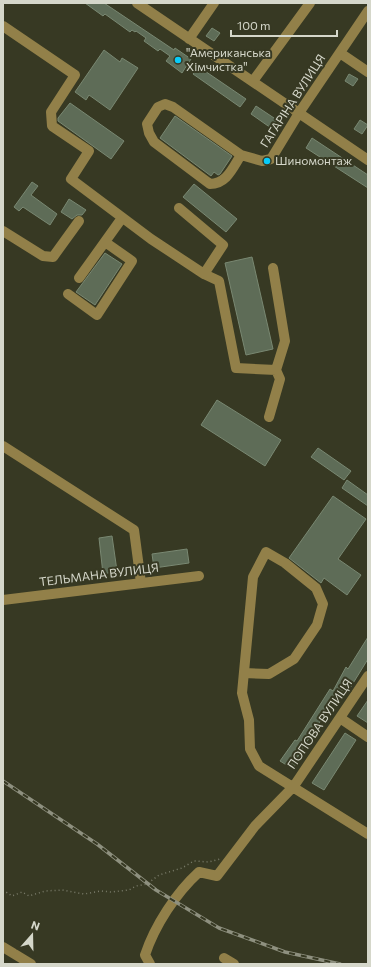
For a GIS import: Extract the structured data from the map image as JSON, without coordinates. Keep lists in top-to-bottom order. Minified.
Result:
{"streets":{"street":["ГАГАРІНА ВУЛИЦЯ","ТЕЛЬМАНА ВУЛИЦЯ","ПОПОВА ВУЛИЦЯ"]},"places":["\"Американська Хімчистка\"","Шиномонтаж"],"scale_bar":"100 m","north":"top"}
